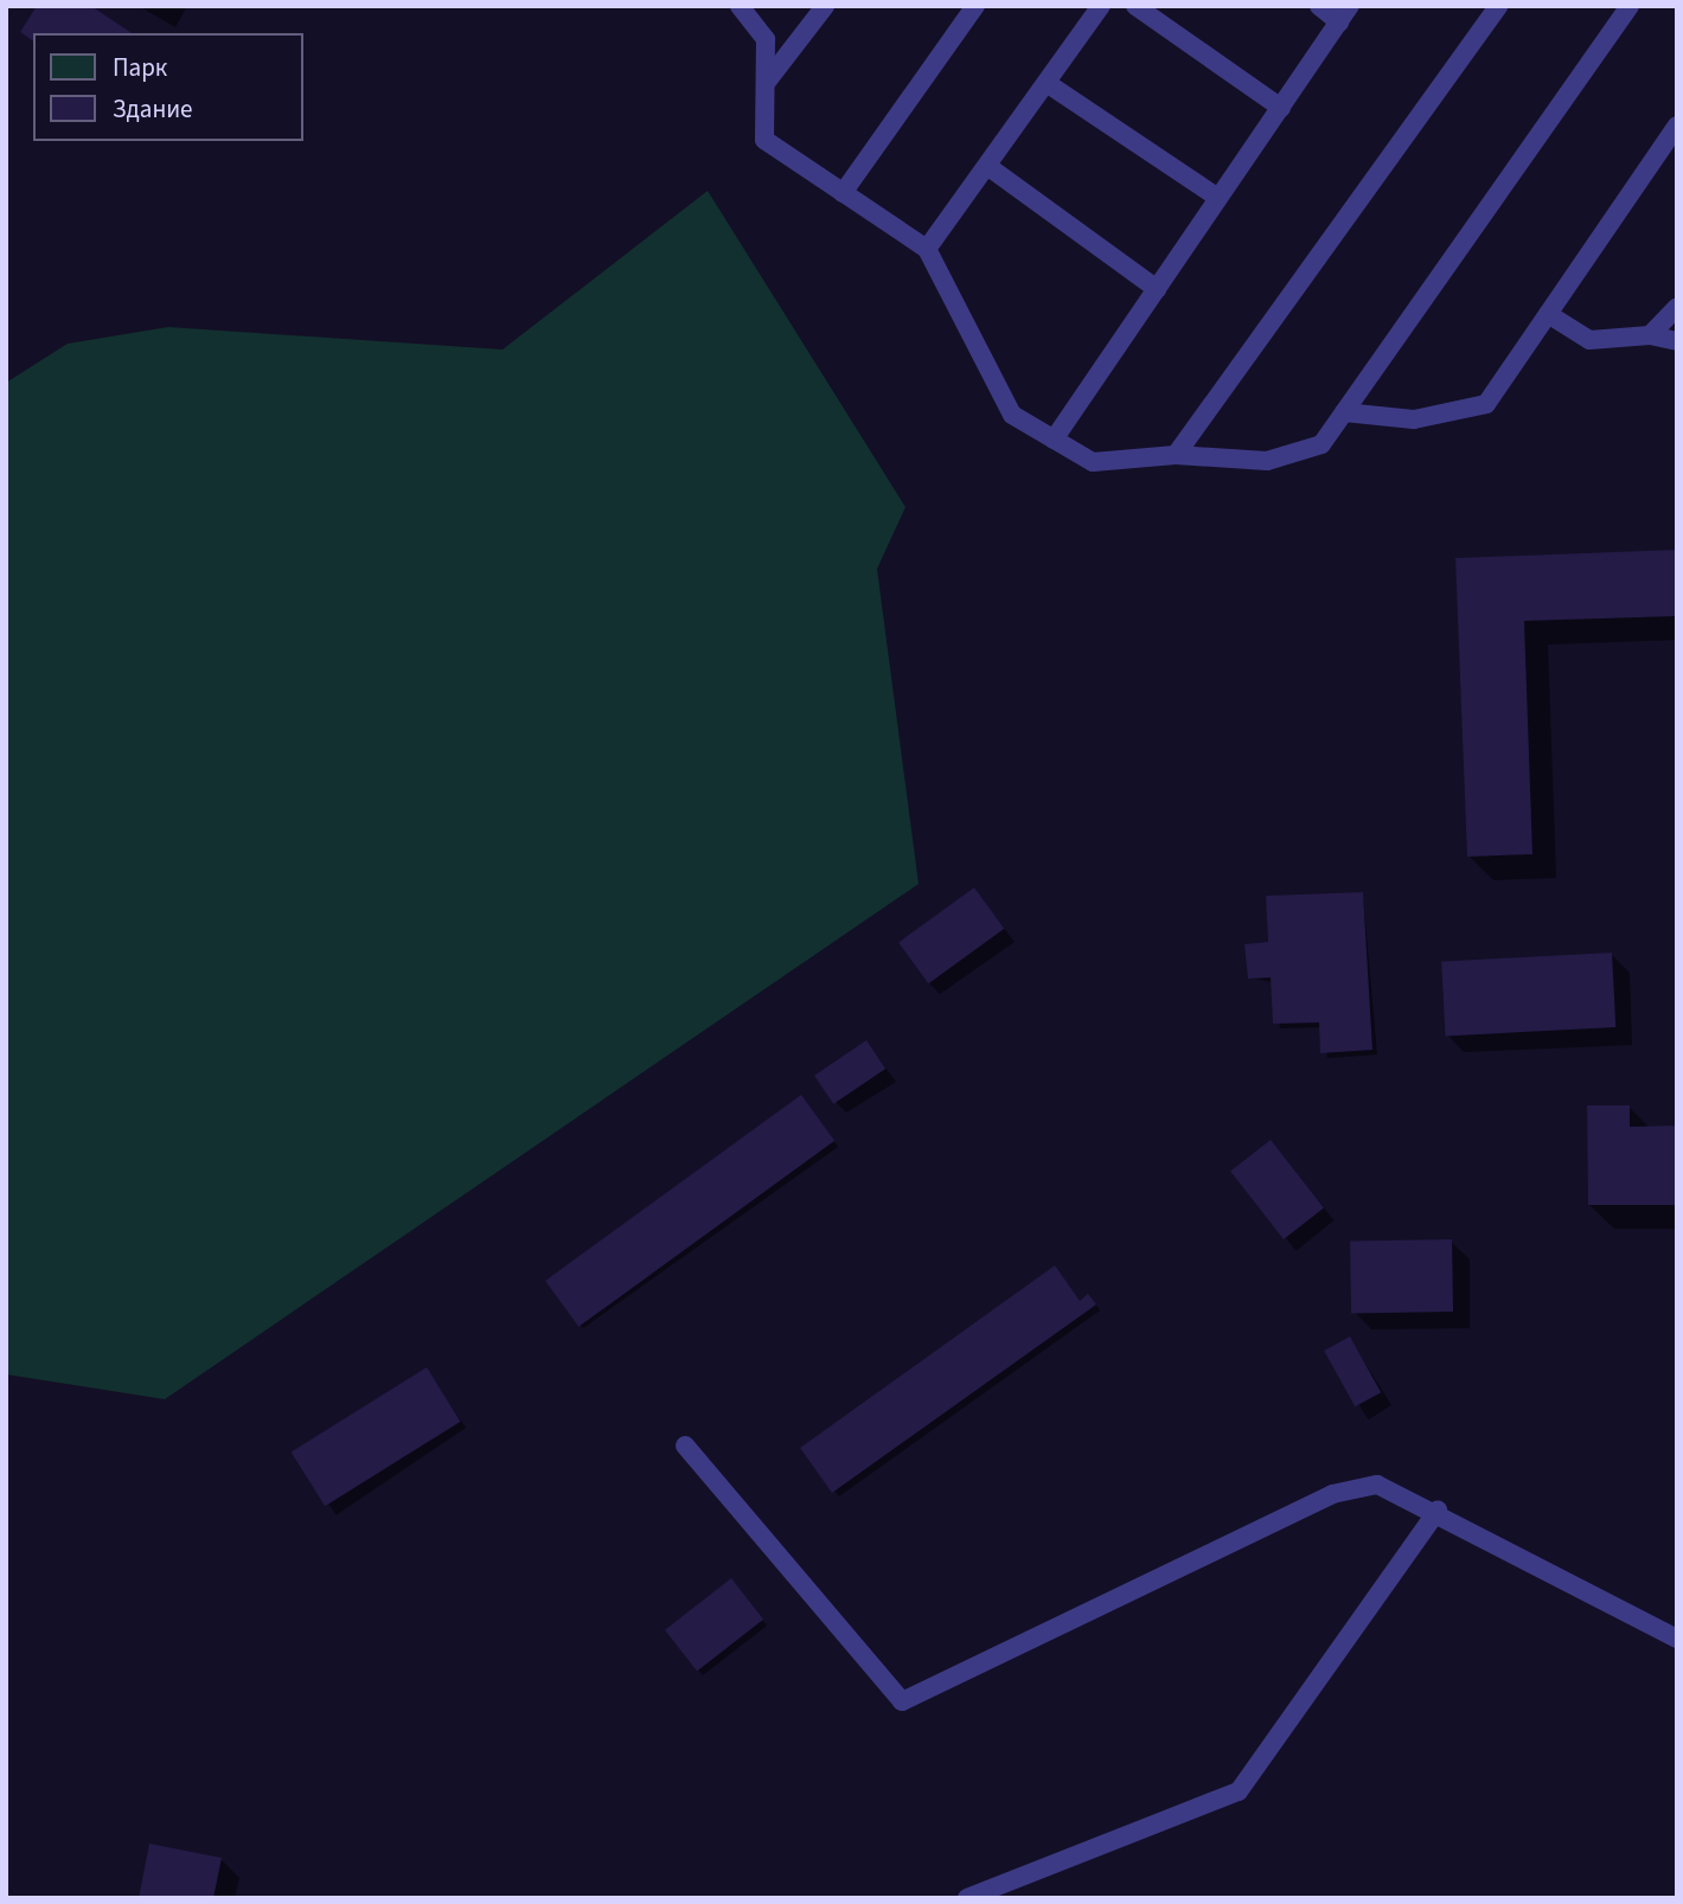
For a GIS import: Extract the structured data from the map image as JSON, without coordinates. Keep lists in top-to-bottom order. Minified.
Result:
{"legend":["Парк","Здание"]}
